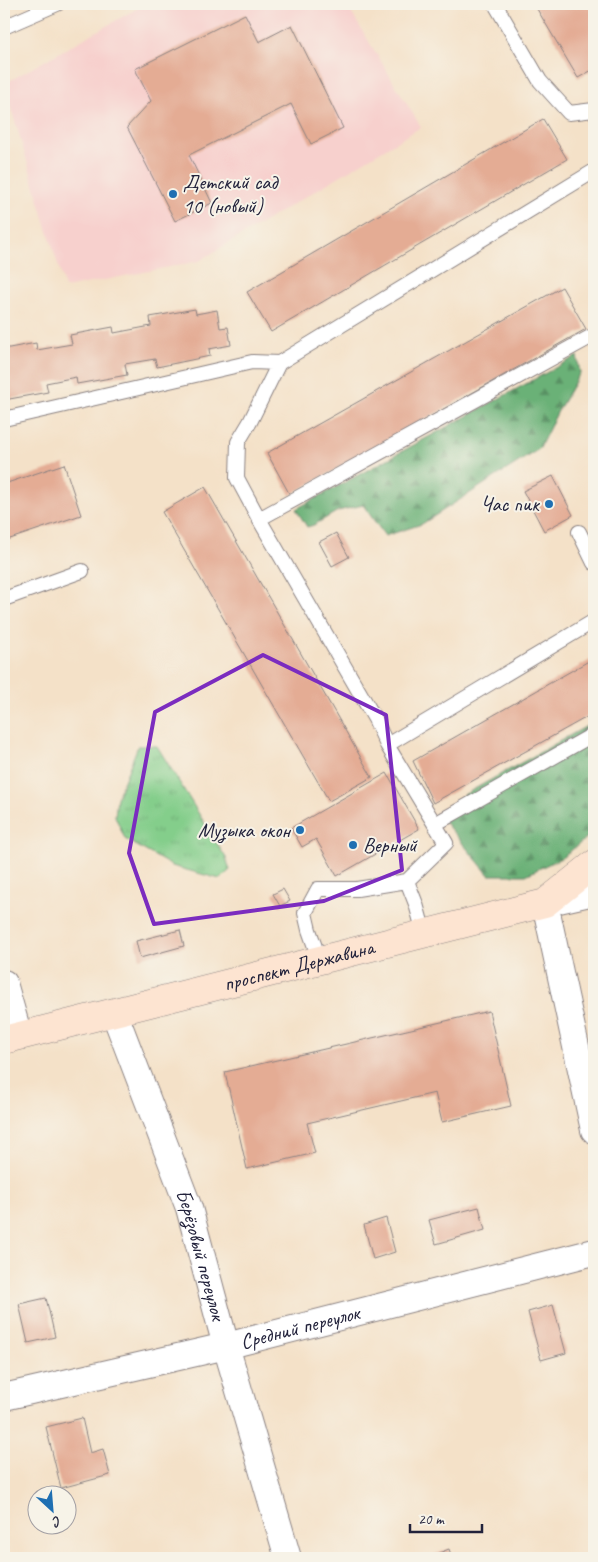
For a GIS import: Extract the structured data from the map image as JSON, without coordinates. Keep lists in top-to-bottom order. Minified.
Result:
{"streets":{"main road":["проспект Державина"],"street":["Берёзовый переулок","Средний переулок"]},"crossings":[["проспект Державина","Берёзовый переулок"],["Берёзовый переулок","Средний переулок"]],"places":["Детский сад 10 (новый)","Час пик","Музыка окон","Верный"],"scale_bar":"20 m","north":"bottom right"}
